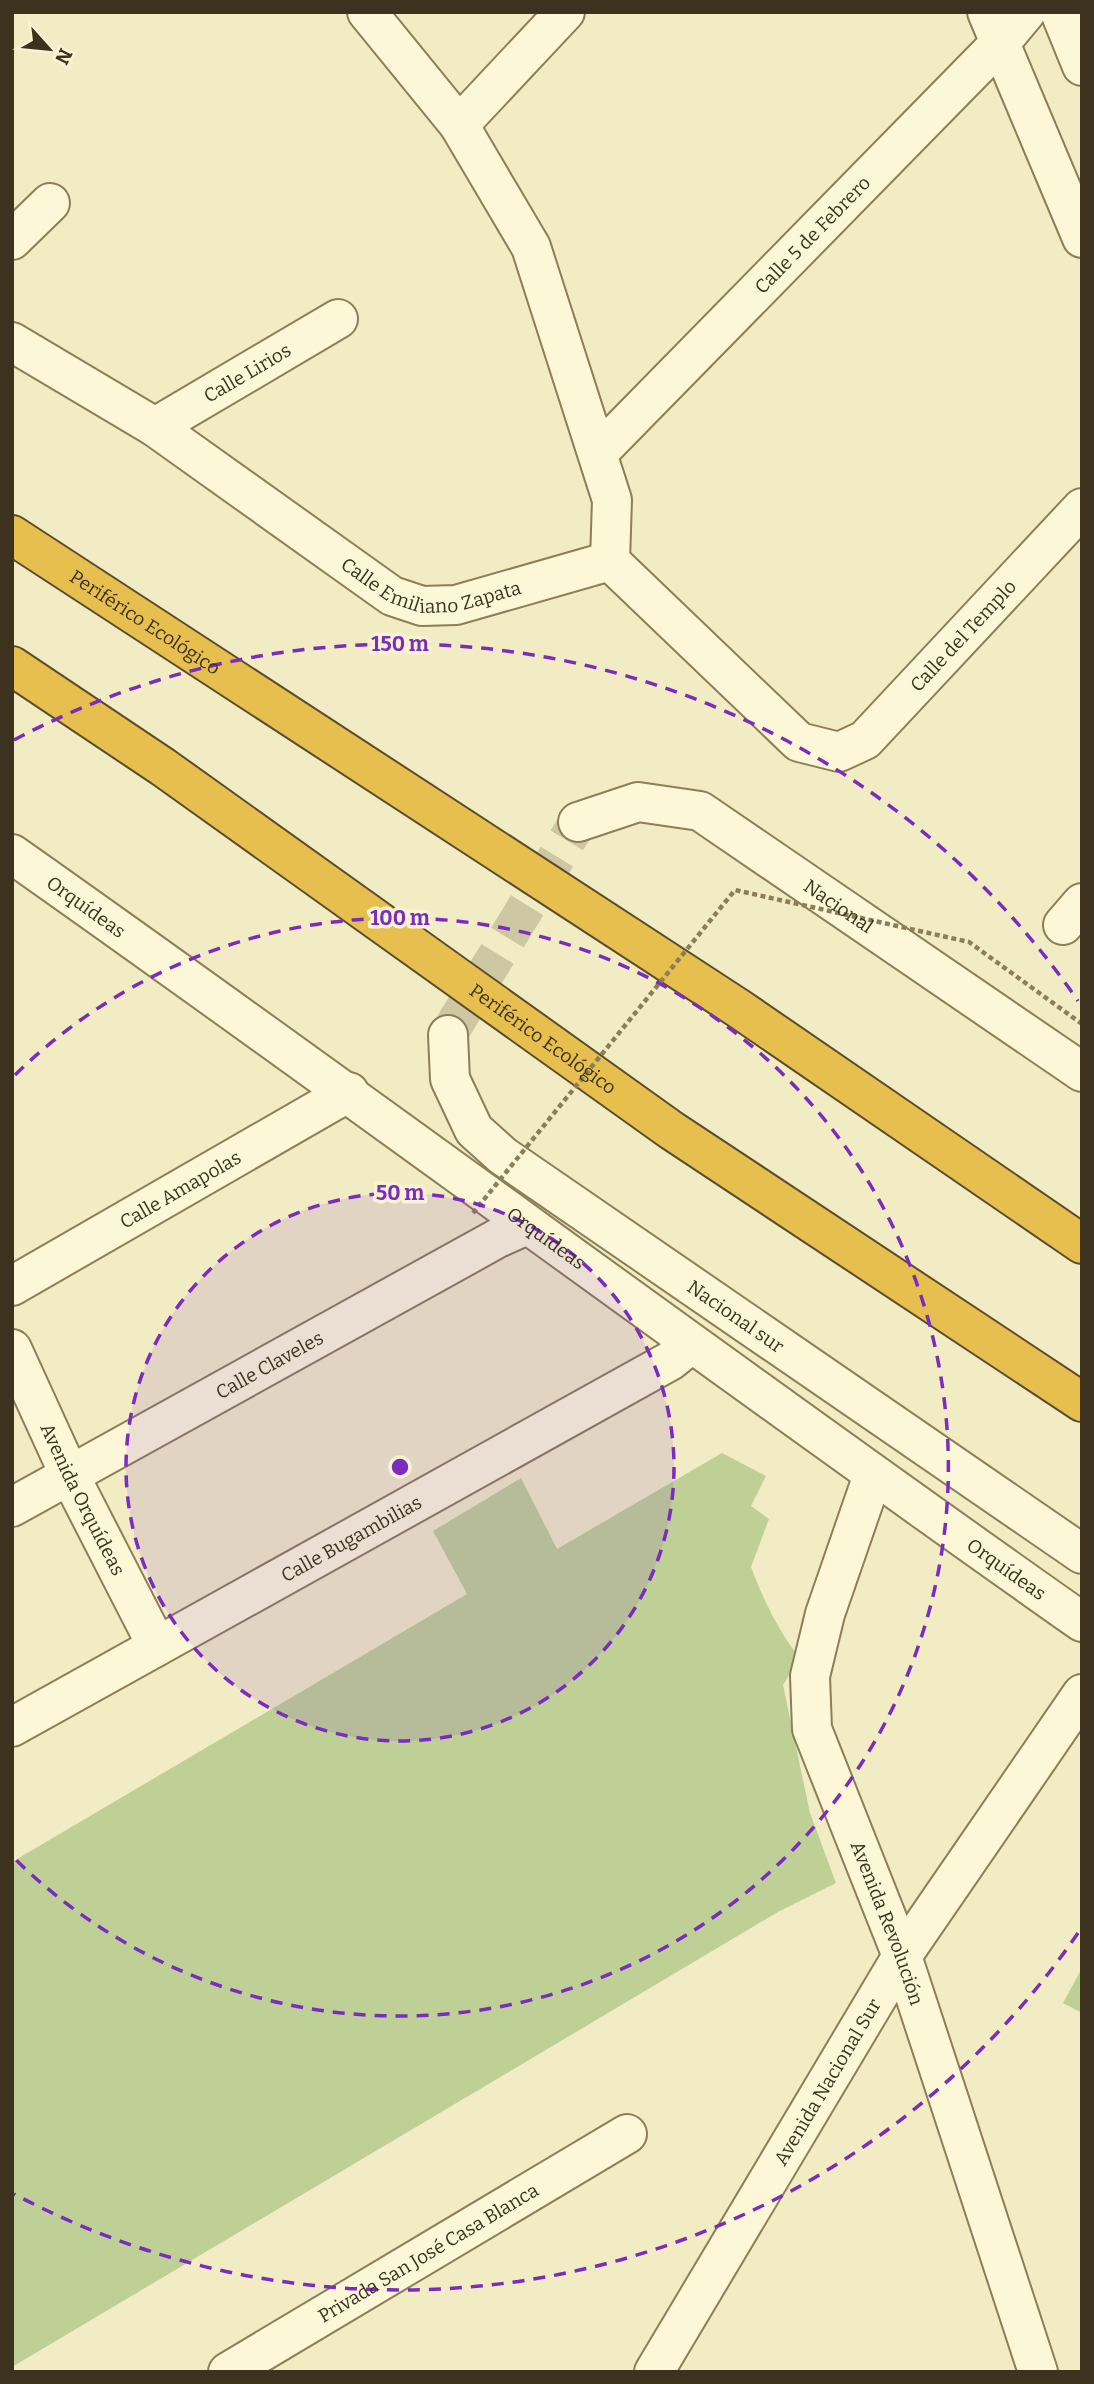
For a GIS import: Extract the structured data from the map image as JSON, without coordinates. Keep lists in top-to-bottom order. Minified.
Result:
{"streets":{"highway":["Periférico Ecológico"],"street":["Calle 5 de Febrero","Calle Lirios","Calle Emiliano Zapata","Calle del Templo","Nacional","Orquídeas","Calle Amapolas","Nacional sur","Calle Claveles","Avenida Orquídeas","Calle Bugambilias","Avenida Revolución","Avenida Nacional Sur","Privada San José Casa Blanca"]},"crossings":[["Calle Lirios","Calle Emiliano Zapata"],["Calle Emiliano Zapata","Calle del Templo"],["Orquídeas","Calle Amapolas"],["Orquídeas","Calle Claveles"],["Orquídeas","Calle Bugambilias"],["Orquídeas","Avenida Revolución"],["Calle Claveles","Avenida Orquídeas"],["Avenida Orquídeas","Calle Bugambilias"],["Avenida Revolución","Avenida Nacional Sur"]],"north":"bottom right","rings":["150 m","100 m","50 m"]}
